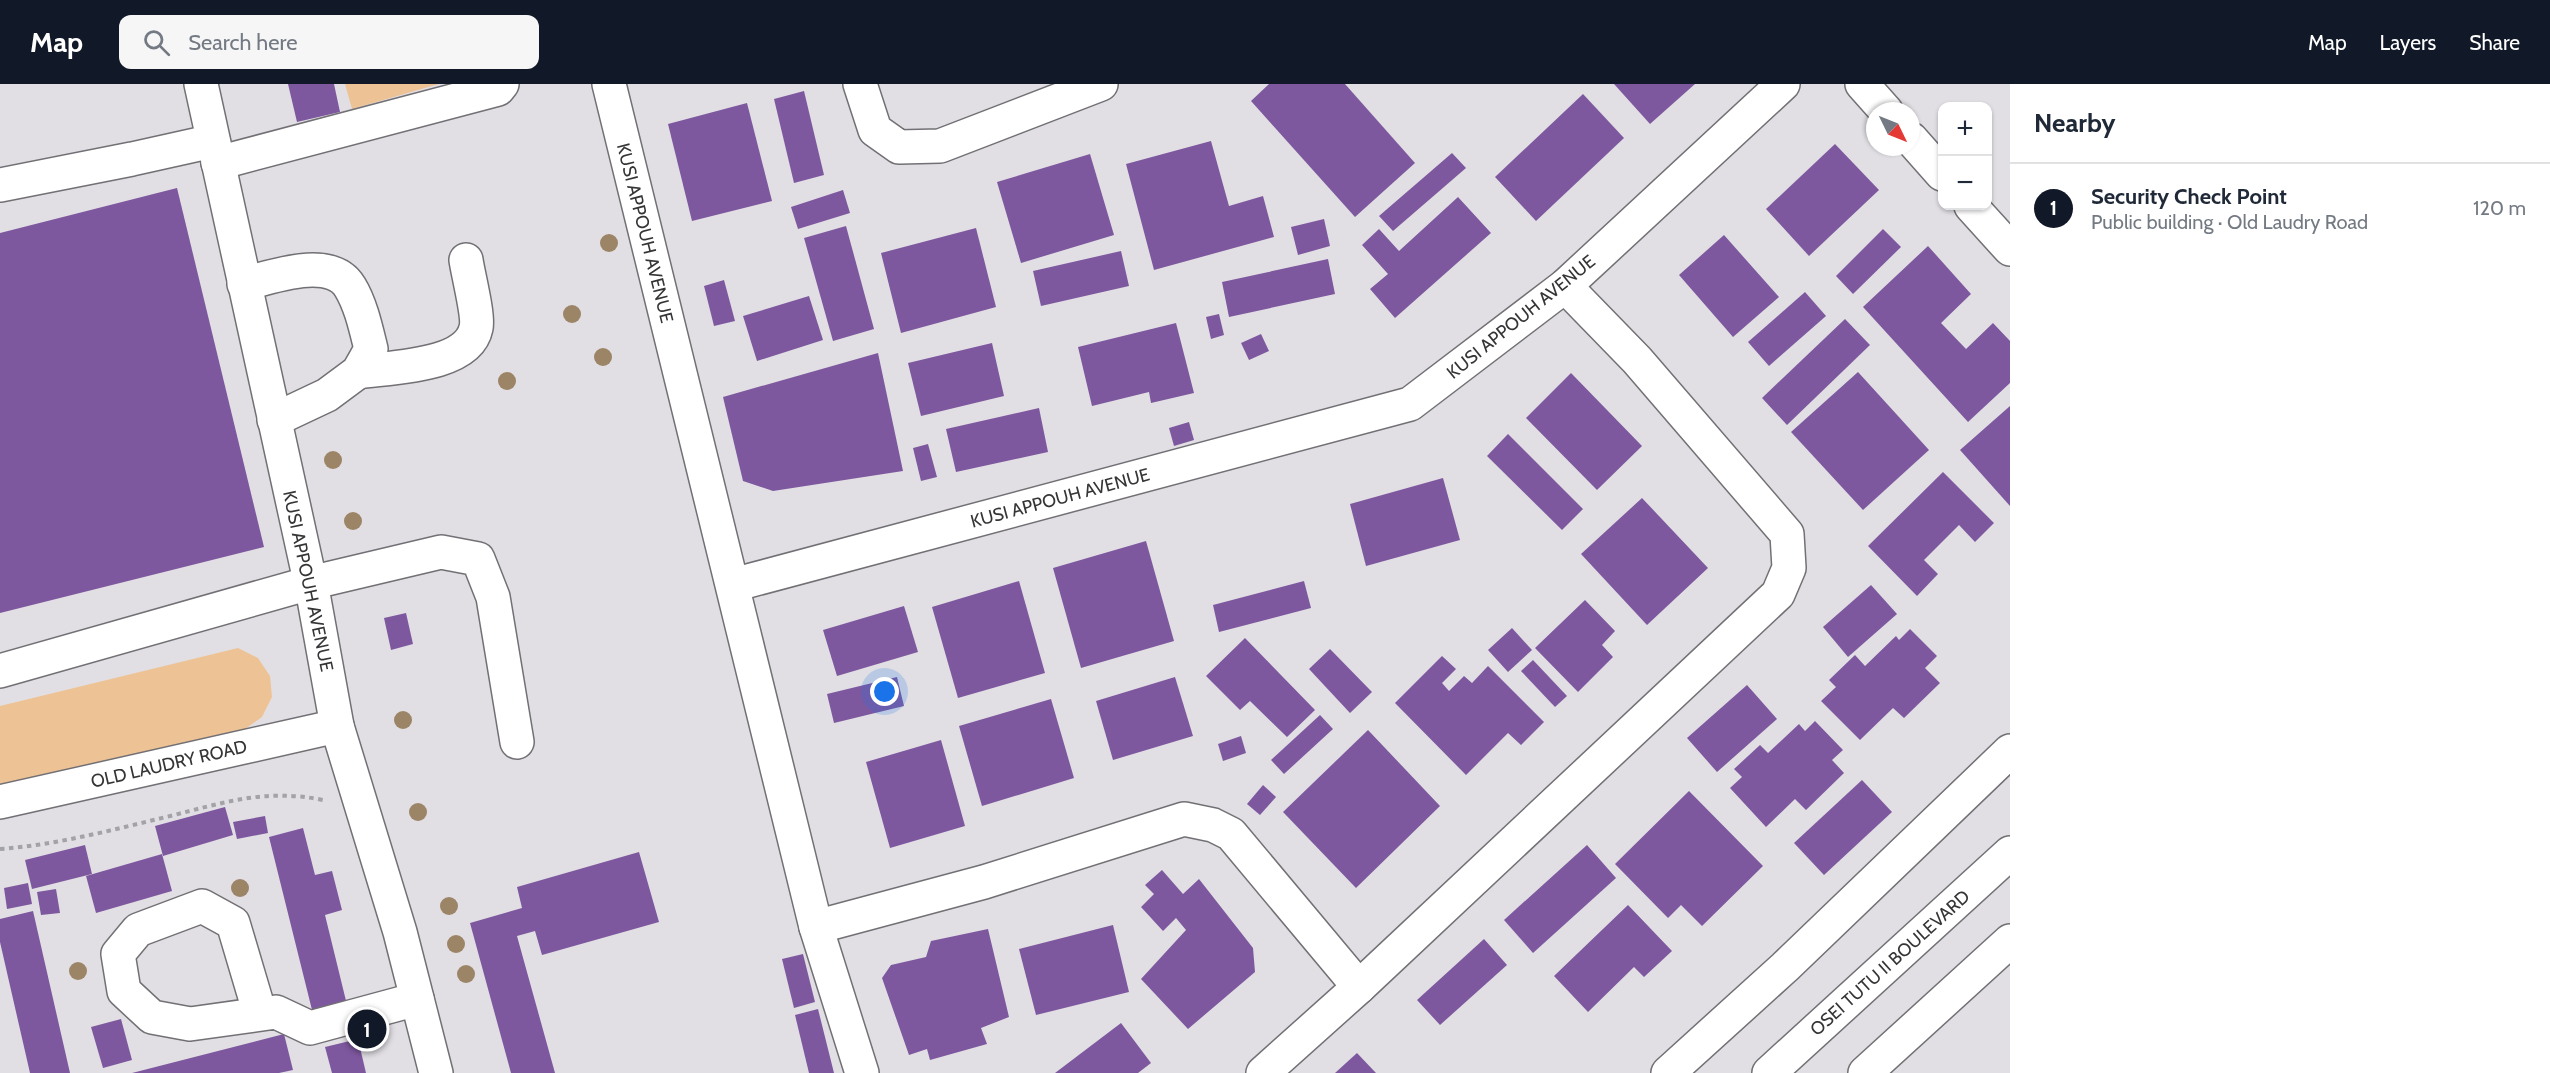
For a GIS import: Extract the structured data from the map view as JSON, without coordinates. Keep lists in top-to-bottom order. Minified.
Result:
{"streets":{"main road":["KUSI APPOUH AVENUE","OLD LAUDRY ROAD","OSEI TUTU II BOULEVARD"]},"crossings":[["KUSI APPOUH AVENUE","OLD LAUDRY ROAD"]],"north":"bottom right","page":{"header":"Map","search":"Search here","nav":["Map","Layers","Share"],"heading":"Nearby","map_buttons":["+","−"],"list":[{"mark":"1","name":"Security Check Point","note":"Public building · Old Laudry Road","value":"120 m"}],"pins":"1"}}
